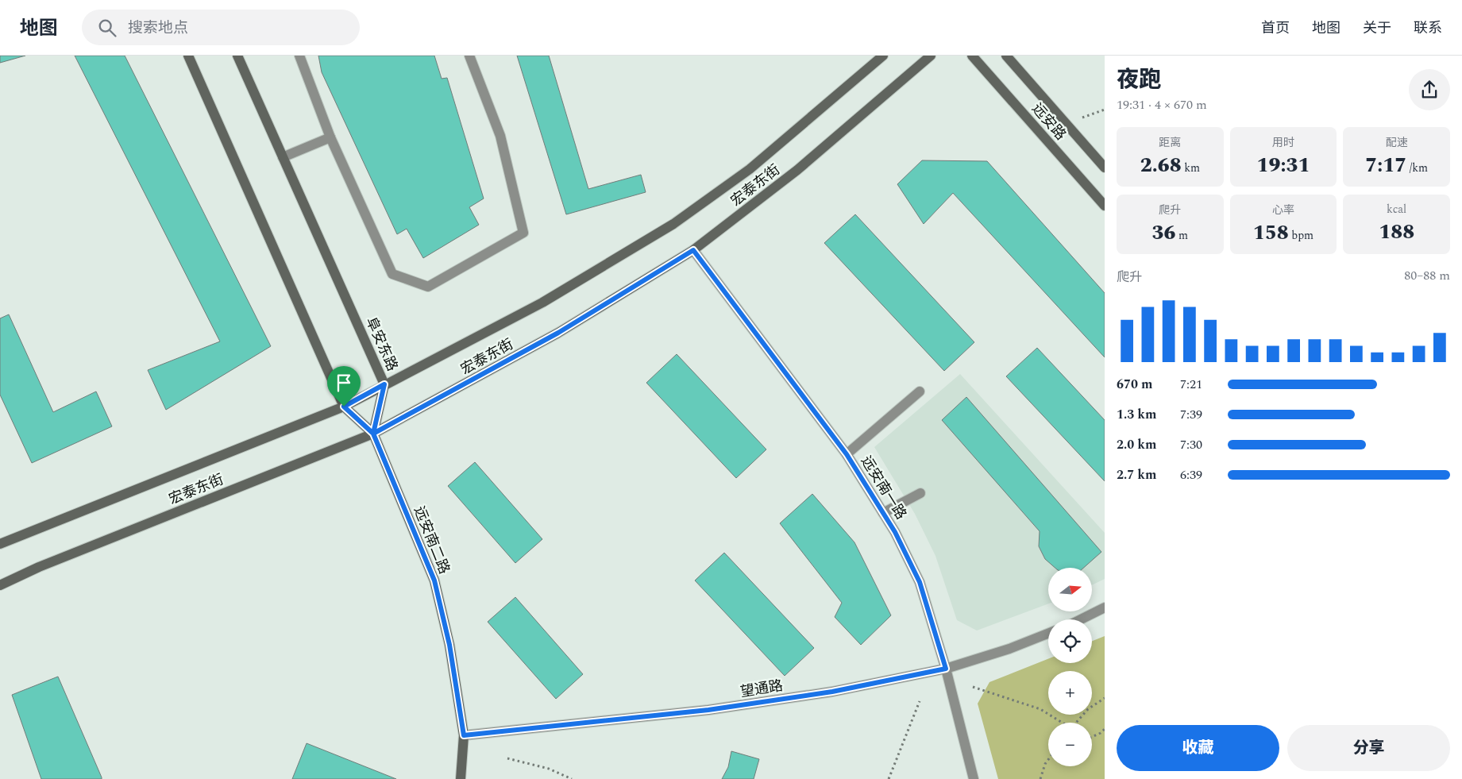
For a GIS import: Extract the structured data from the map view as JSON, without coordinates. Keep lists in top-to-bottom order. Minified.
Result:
{"streets":{"street":["远安路","宏泰东街","阜安东路","远安南一路","远安南二路","望通路"]},"crossings":[["宏泰东街","阜安东路"],["宏泰东街","远安南一路"],["宏泰东街","远安南二路"],["阜安东路","远安南二路"],["远安南一路","望通路"],["远安南二路","望通路"]],"north":"right","page":{"header":"地图","search":"搜索地点","nav":["首页","地图","关于","联系"],"heading":["夜跑","19:31 · 4 × 670 m"],"stats":[["距离","2.68 km"],["用时","19:31"],["配速","7:17 /km"],["爬升","36 m"],["心率","158 bpm"],["kcal","188"]],"chart":["爬升","80–88 m"],"list":[{"name":"670 m","note":"7:21"},{"name":"1.3 km","note":"7:39"},{"name":"2.0 km","note":"7:30"},{"name":"2.7 km","note":"6:39"}],"map_buttons":["+","−"],"buttons":["收藏","分享"]}}
